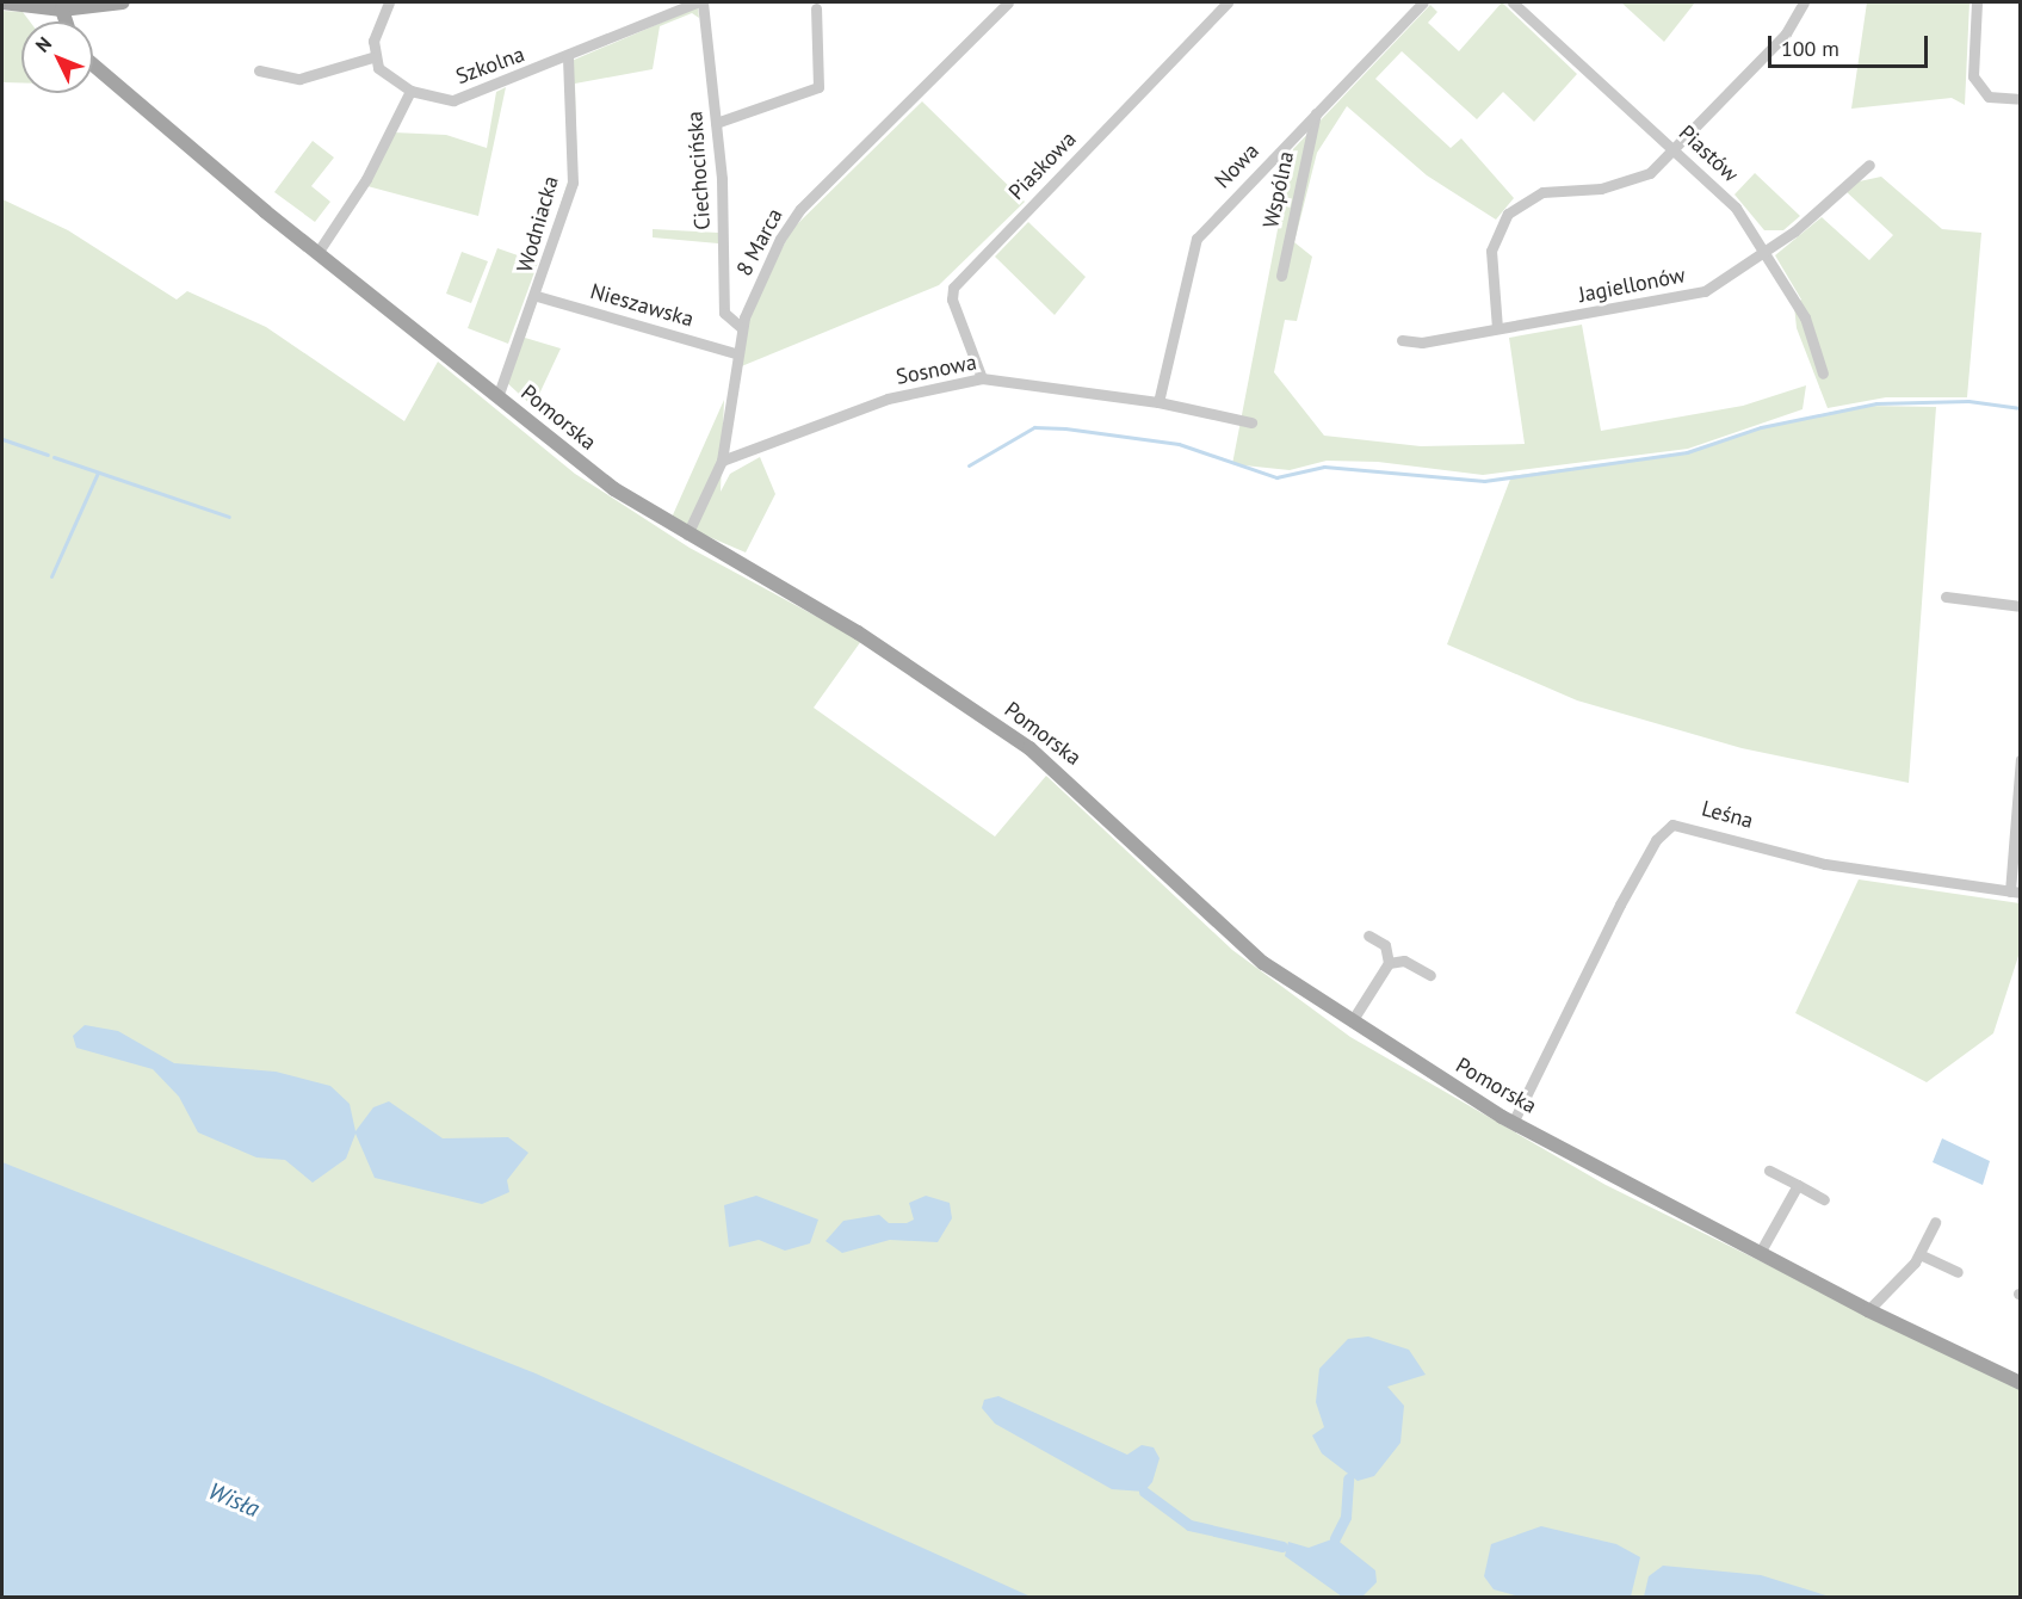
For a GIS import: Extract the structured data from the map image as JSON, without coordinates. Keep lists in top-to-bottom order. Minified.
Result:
{"streets":{"main road":["Pomorska"],"street":["Szkolna","Piastów","Piaskowa","Nowa","Ciechocińska","Wspólna","Wodniacka","8 Marca","Jagiellonów","Nieszawska","Sosnowa","Leśna"]},"crossings":[["Szkolna","Wodniacka"],["Piastów","Jagiellonów"],["Piaskowa","Sosnowa"],["Nowa","Wspólna"],["Nowa","Sosnowa"],["Ciechocińska","8 Marca"],["Wodniacka","Nieszawska"],["Wodniacka","Pomorska"],["8 Marca","Nieszawska"],["8 Marca","Sosnowa"],["8 Marca","Pomorska"],["Pomorska","Leśna"]],"water":["Wisła"],"scale_bar":"100 m","north":"top left"}
